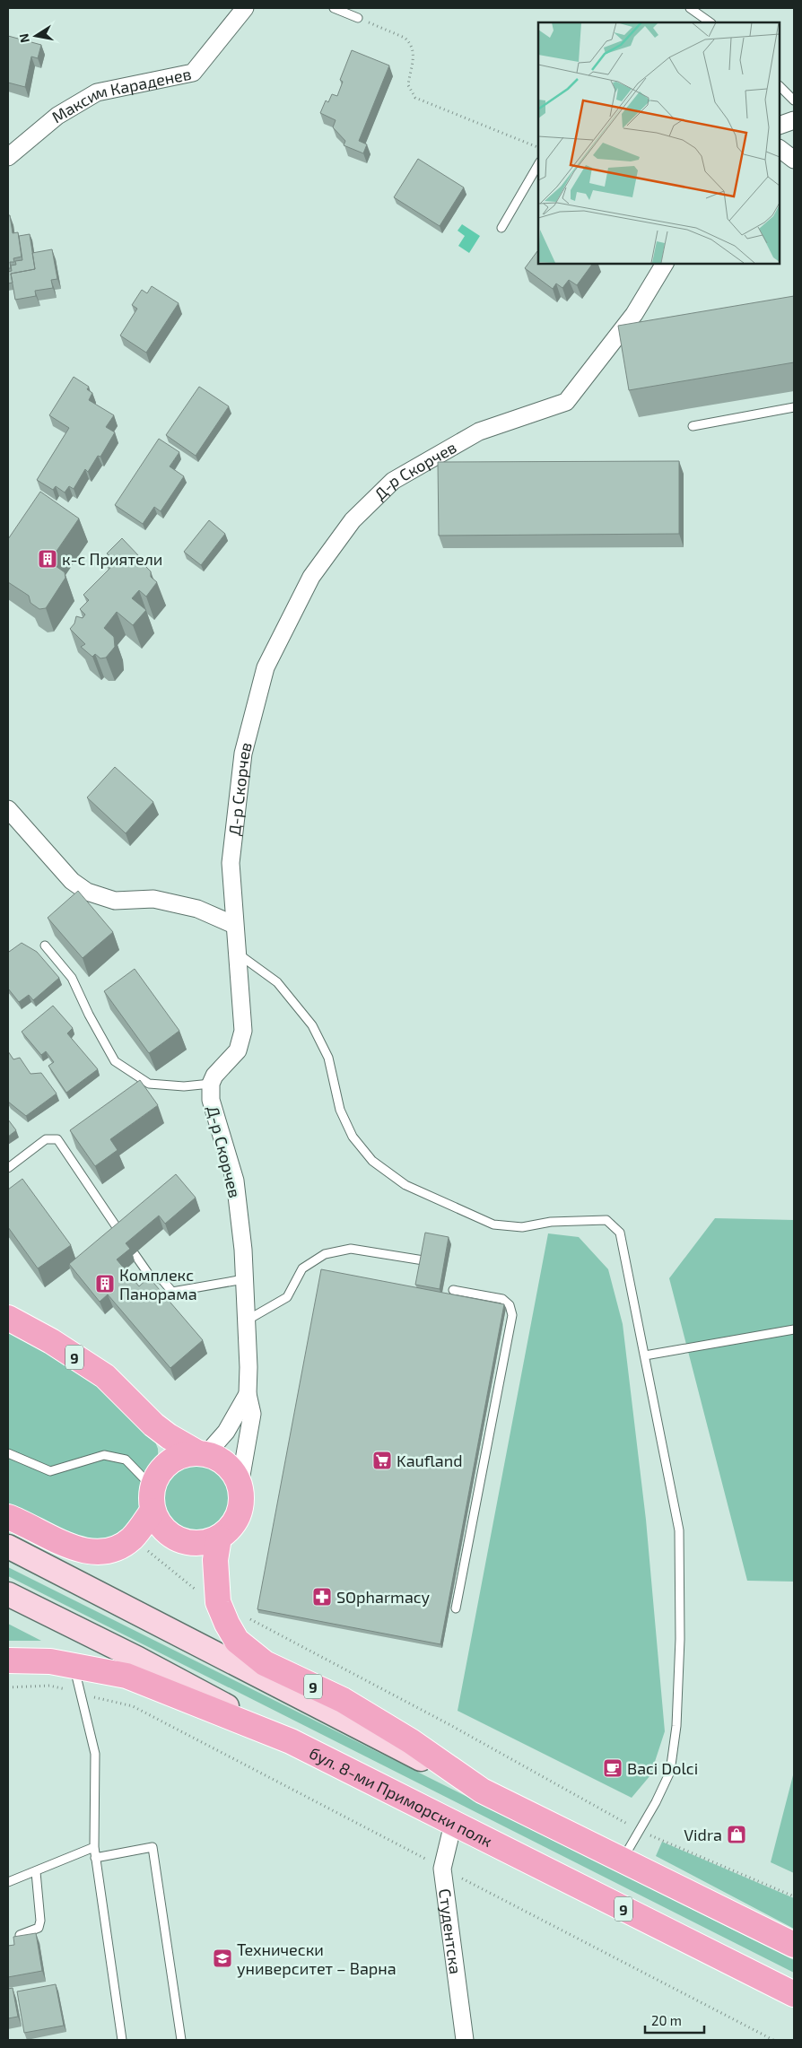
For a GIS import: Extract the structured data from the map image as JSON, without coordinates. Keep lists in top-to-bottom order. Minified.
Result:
{"streets":{"main road":["9","бул. 8-ми Приморски полк"],"street":["Максим Караденев","Д-р Скорчев","Студентска"]},"crossings":[["Д-р Скорчев","9"],["9","бул. 8-ми Приморски полк"],["бул. 8-ми Приморски полк","Студентска"]],"places":{"building":["к-с Приятели","Комплекс Панорама"],"supermarket":["Kaufland"],"pharmacy":["SOpharmacy"],"cafe":["Baci Dolci"],"shop":["Vidra"],"school or university":["Технически университет – Варна"]},"scale_bar":"20 m","north":"left"}
